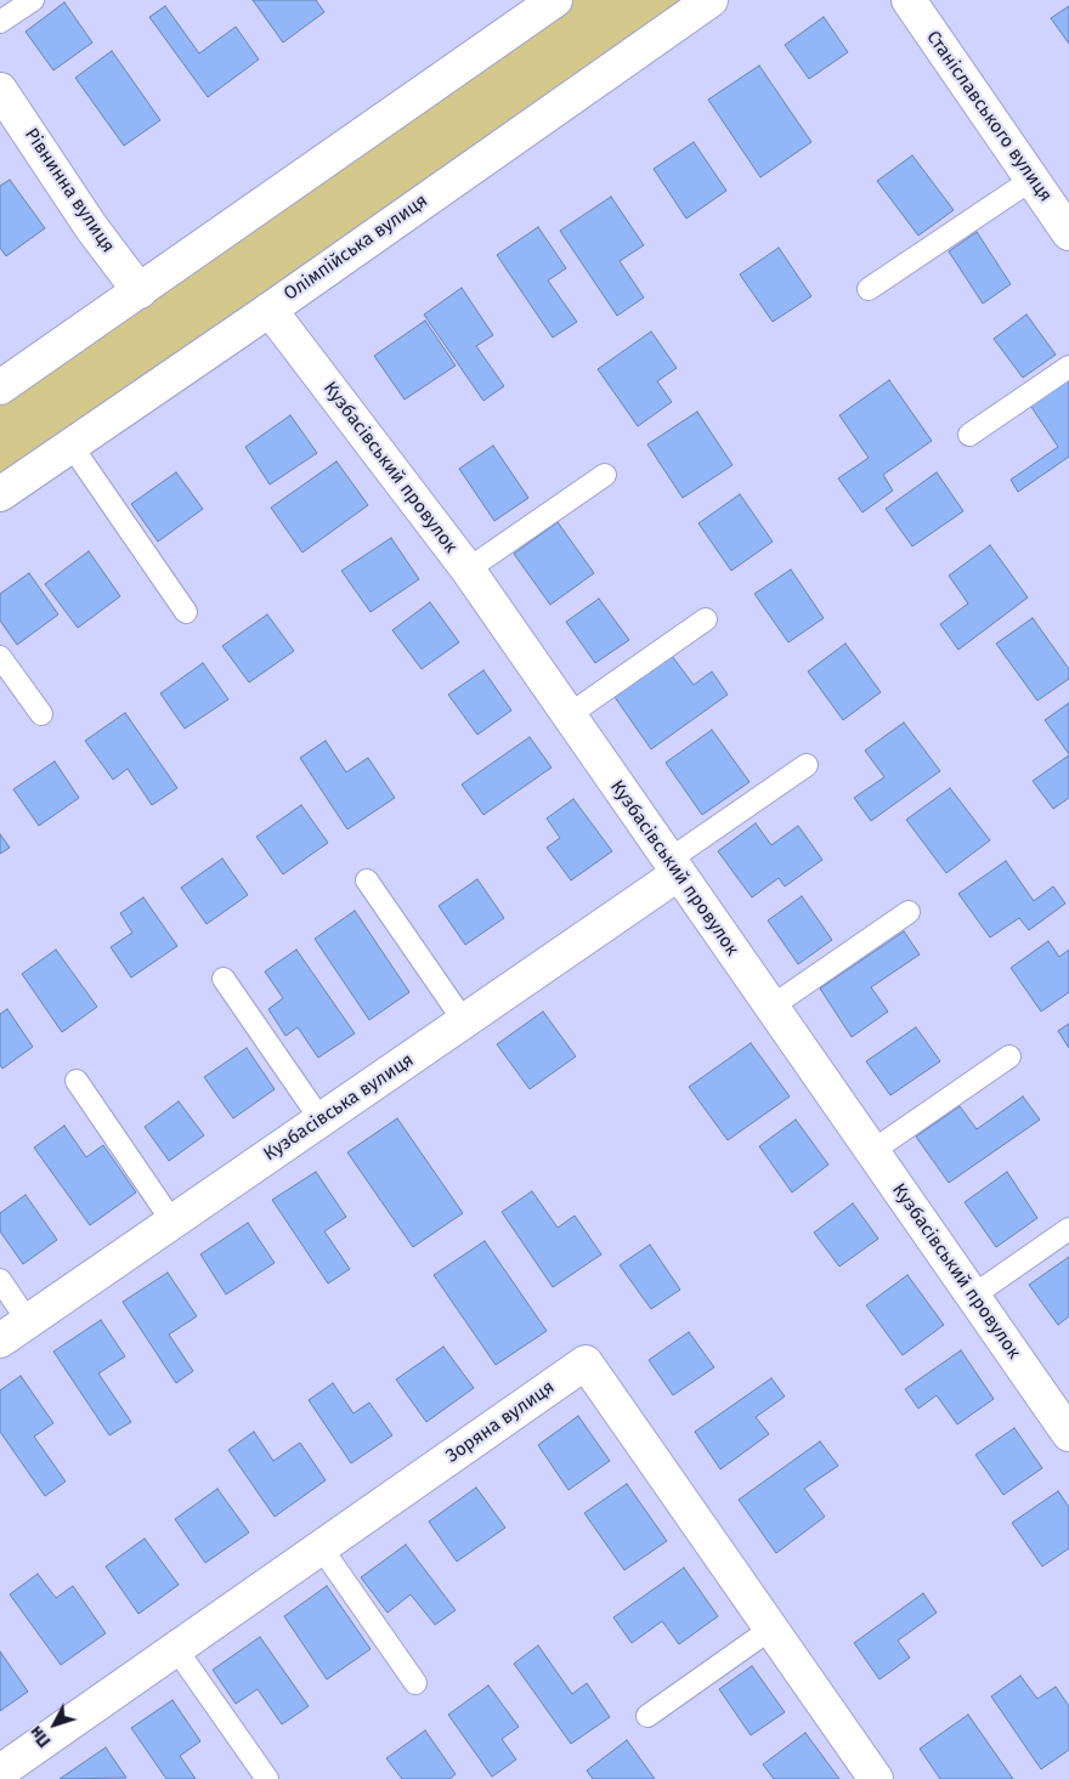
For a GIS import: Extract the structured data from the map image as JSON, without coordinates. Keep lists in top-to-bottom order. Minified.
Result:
{"streets":{"street":["Станіславського вулиця","Рівнинна вулиця","Олімпійська вулиця","Кузбасівський провулок","Кузбасівська вулиця","Зоряна вулиця"]},"crossings":[["Олімпійська вулиця","Кузбасівський провулок"],["Кузбасівський провулок","Кузбасівська вулиця"]],"north":"bottom left"}
